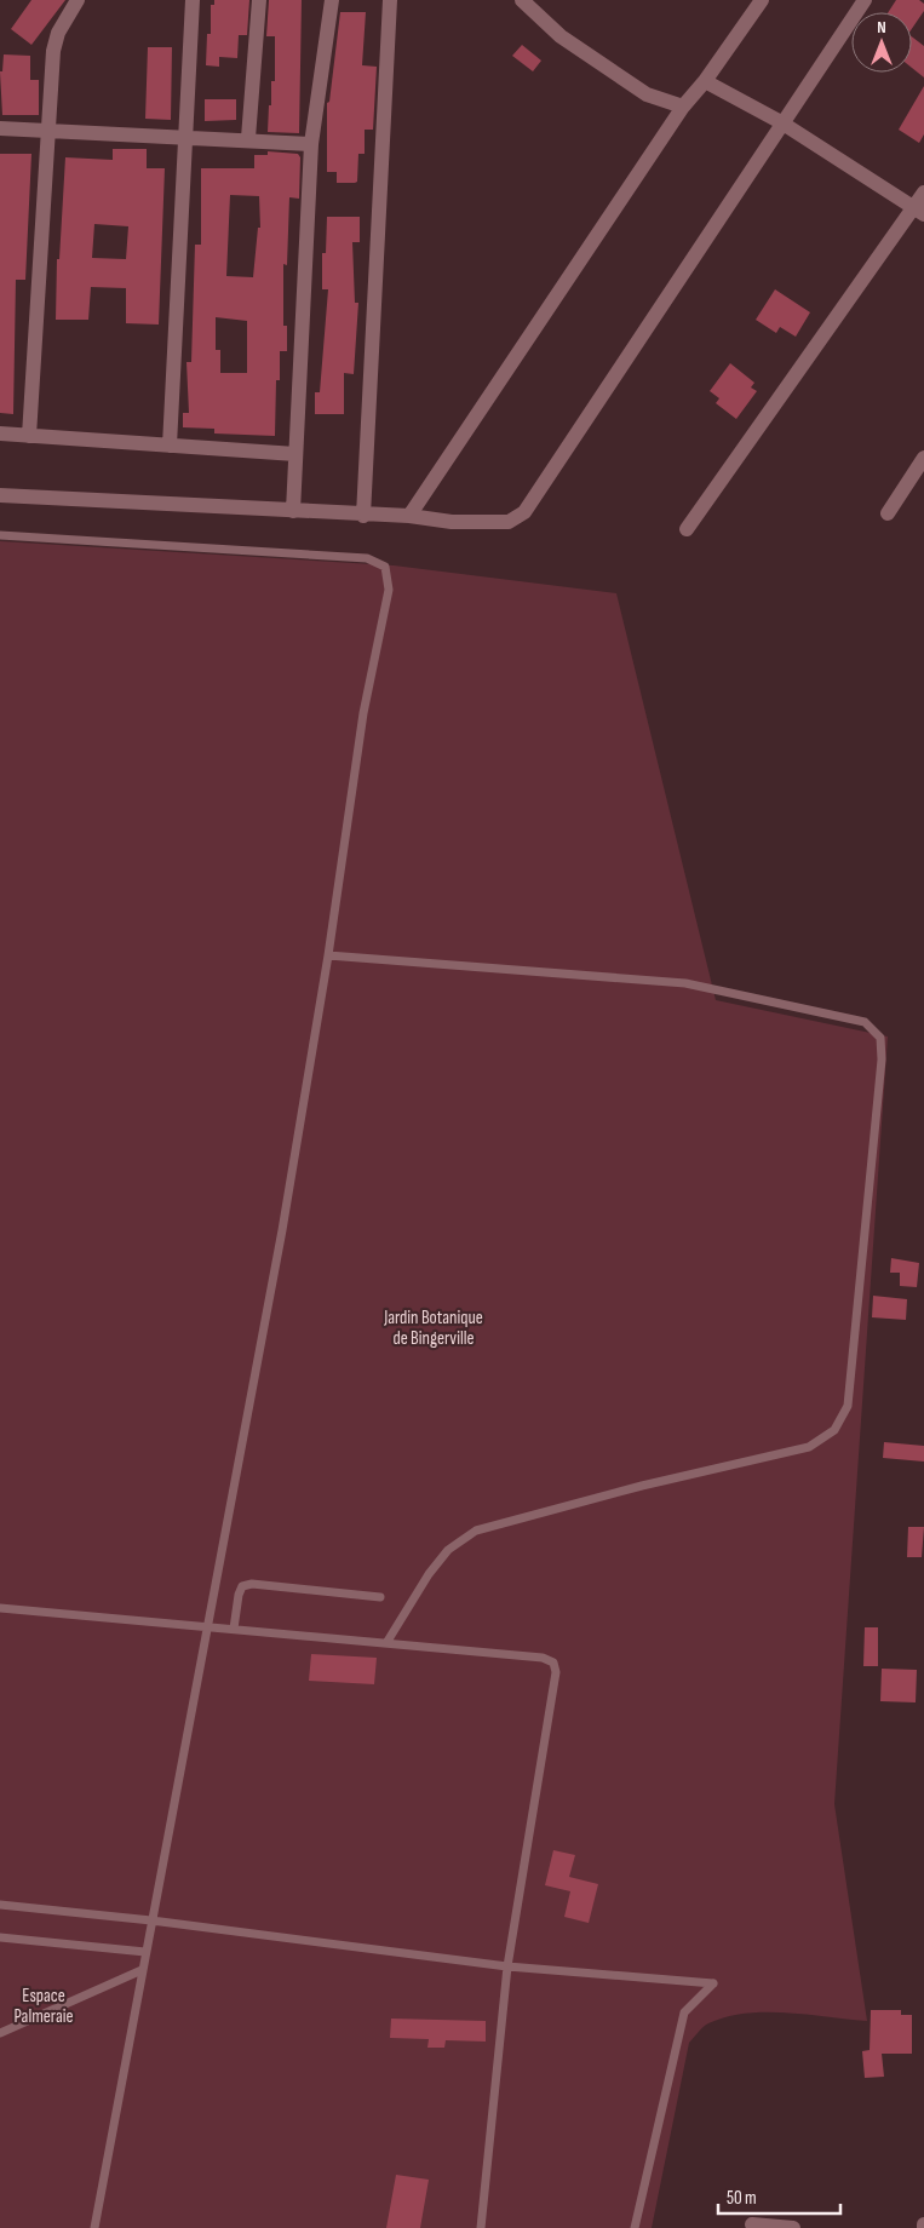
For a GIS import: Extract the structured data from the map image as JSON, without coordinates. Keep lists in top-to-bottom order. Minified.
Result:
{"parks":["Jardin Botanique de Bingerville","Espace Palmeraie"],"scale_bar":"50 m","north":"top"}
